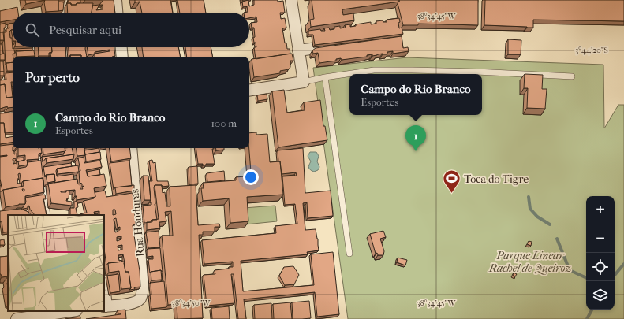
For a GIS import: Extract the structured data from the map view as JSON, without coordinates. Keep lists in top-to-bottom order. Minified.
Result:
{"streets":{"street":["Rua Honduras"]},"parks":["Parque Linear Rachel de Queiroz"],"places":{"sports":["Toca do Tigre"]},"page":{"search":"Pesquisar aqui","heading":"Por perto","popup":["Campo do Rio Branco","Esportes"],"list":[{"mark":"1","name":"Campo do Rio Branco","note":"Esportes","value":"100 m"}],"pins":"1","map_buttons":["+","−"]},"coordinates":["38°34'45\"W","3°44'20\"S","38°34'50\"W"]}
